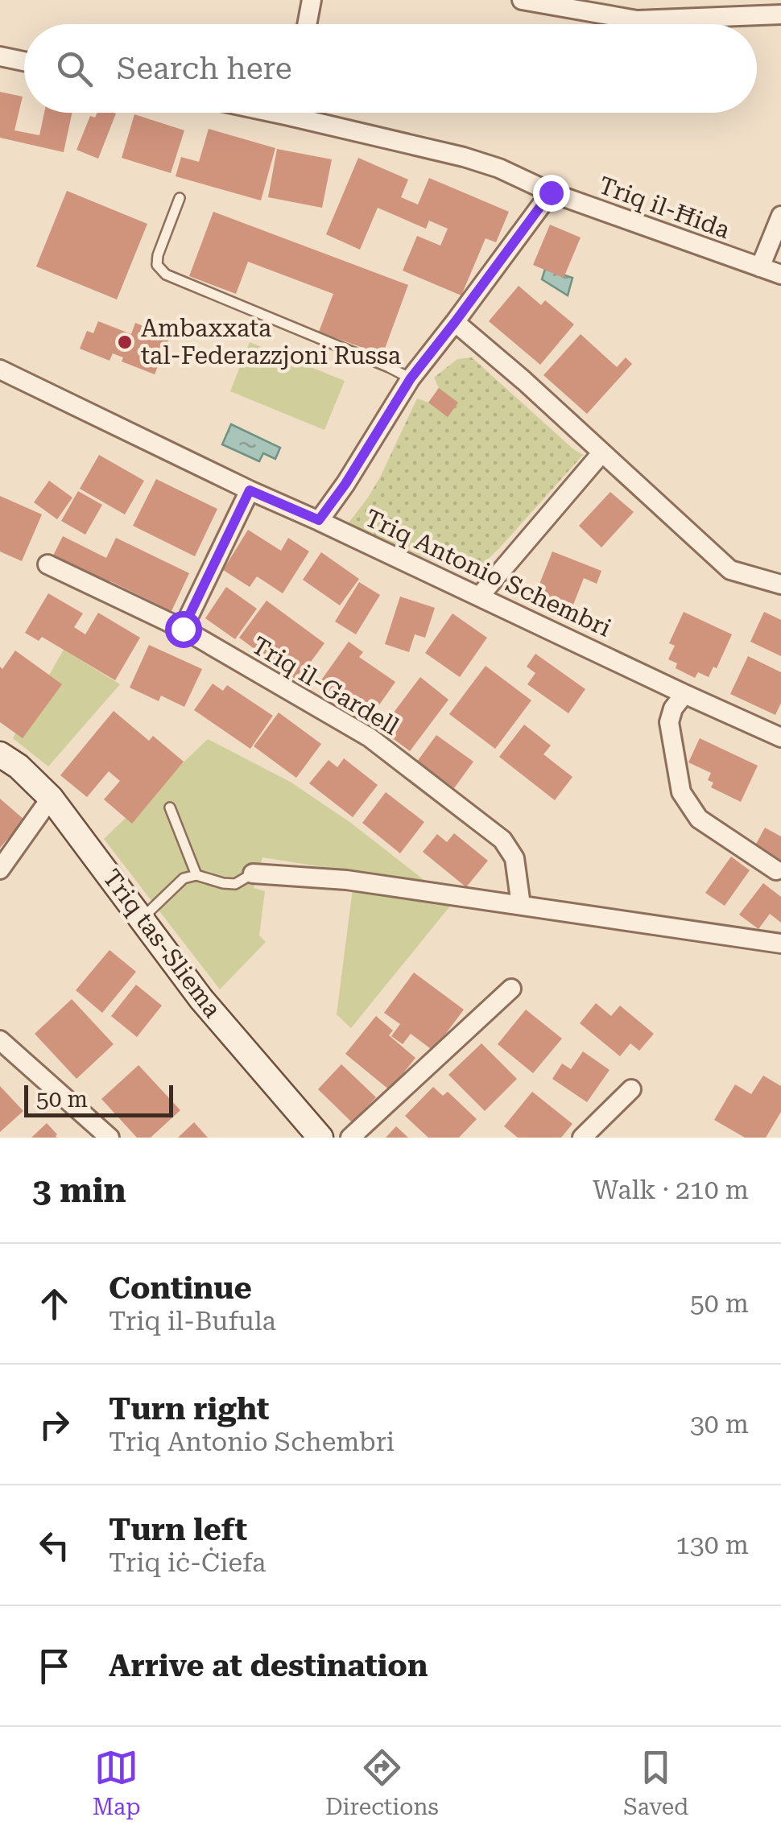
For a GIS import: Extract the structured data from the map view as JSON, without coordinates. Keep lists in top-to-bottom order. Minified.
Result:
{"streets":{"main road":["Triq tas-Sliema"],"street":["Triq il-Ħida","Triq Antonio Schembri","Triq il-Gardell"]},"places":["Ambaxxata tal-Federazzjoni Russa"],"scale_bar":"50 m","page":{"search":"Search here","scale":"50 m","heading":["3 min","Walk · 210 m"],"list":[["Continue","Triq il-Bufula","50 m"],["Turn right","Triq Antonio Schembri","30 m"],["Turn left","Triq iċ-Ċiefa","130 m"],"Arrive at destination"],"nav":["Map","Directions","Saved"]}}
